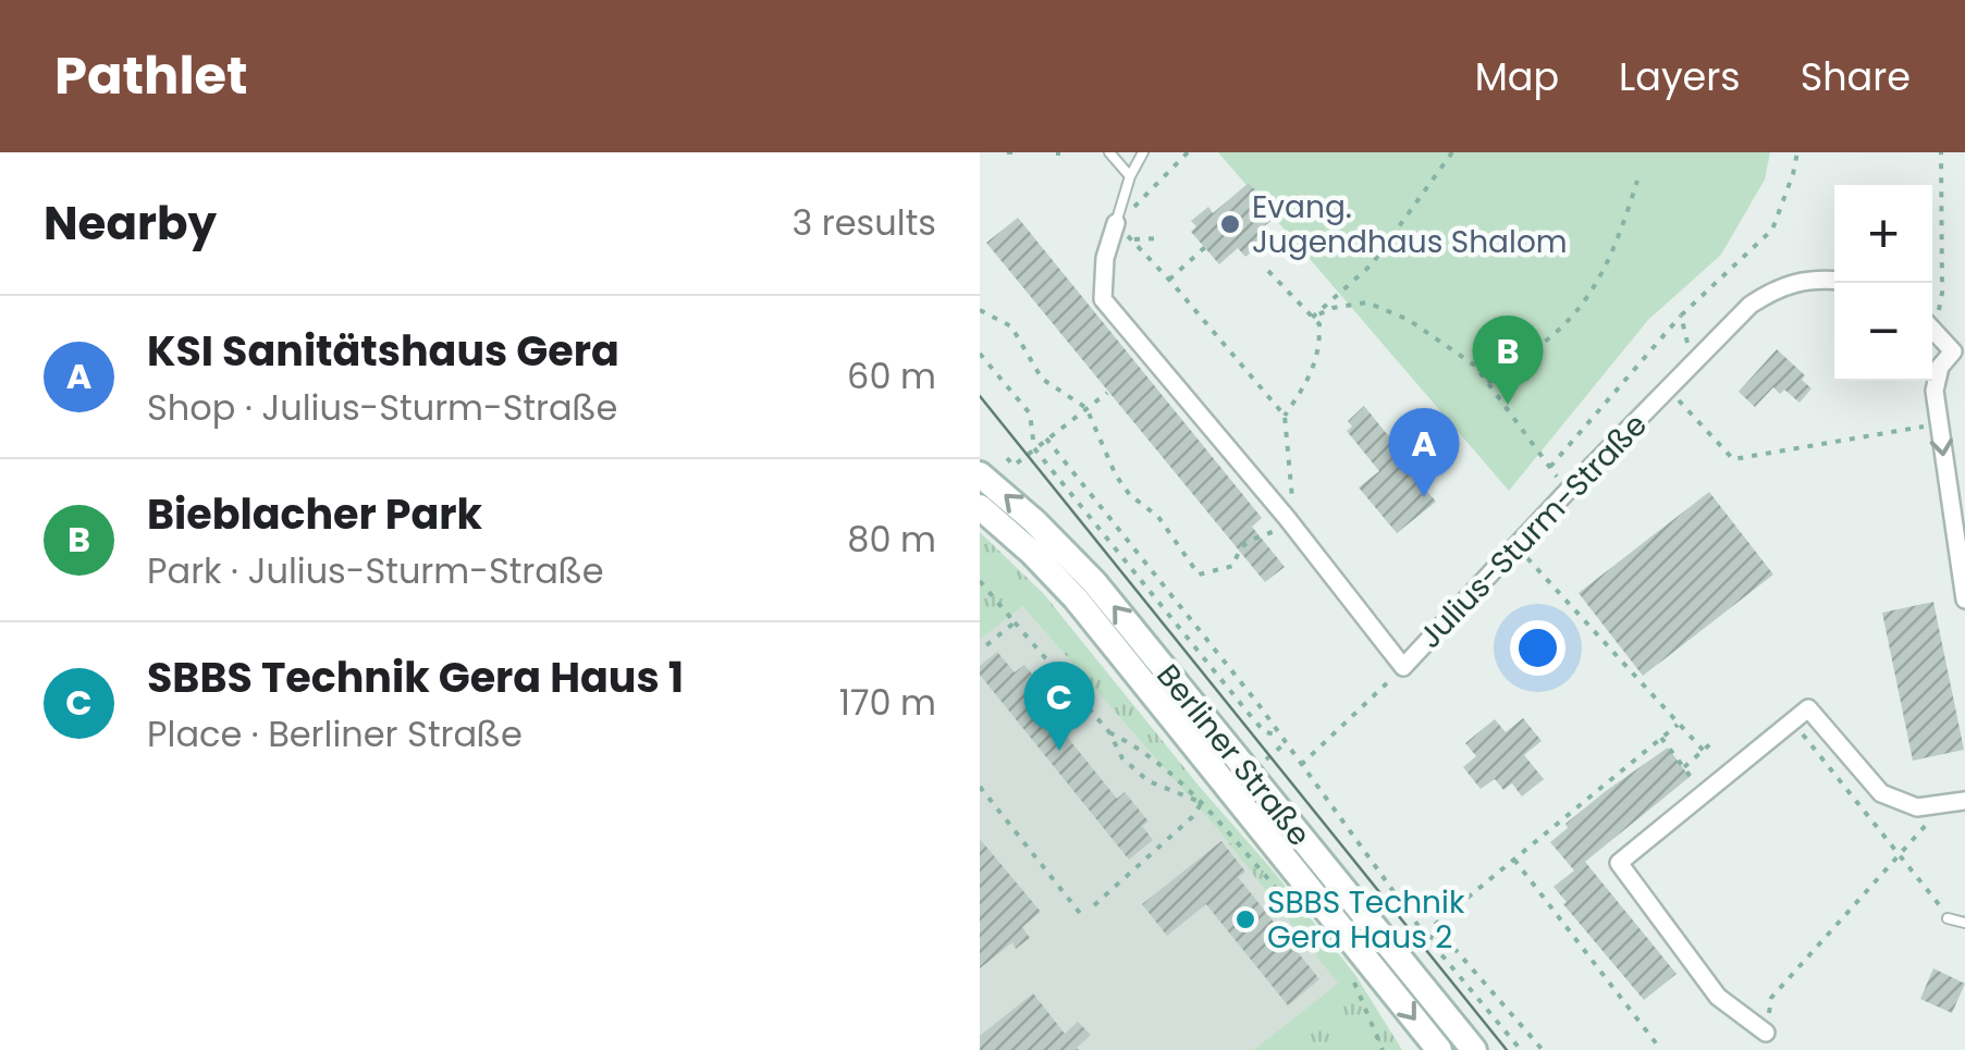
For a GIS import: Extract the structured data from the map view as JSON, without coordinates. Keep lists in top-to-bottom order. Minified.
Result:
{"streets":{"main road":["Berliner Straße"],"street":["Julius-Sturm-Straße"]},"places":["Evang. Jugendhaus Shalom","SBBS Technik Gera Haus 2"],"page":{"header":"Pathlet","nav":["Map","Layers","Share"],"heading":["Nearby","3 results"],"map_buttons":["+","−"],"list":[{"mark":"A","name":"KSI Sanitätshaus Gera","note":"Shop · Julius-Sturm-Straße","value":"60 m"},{"mark":"B","name":"Bieblacher Park","note":"Park · Julius-Sturm-Straße","value":"80 m"},{"mark":"C","name":"SBBS Technik Gera Haus 1","note":"Place · Berliner Straße","value":"170 m"}],"pins":["B","A","C"]}}
